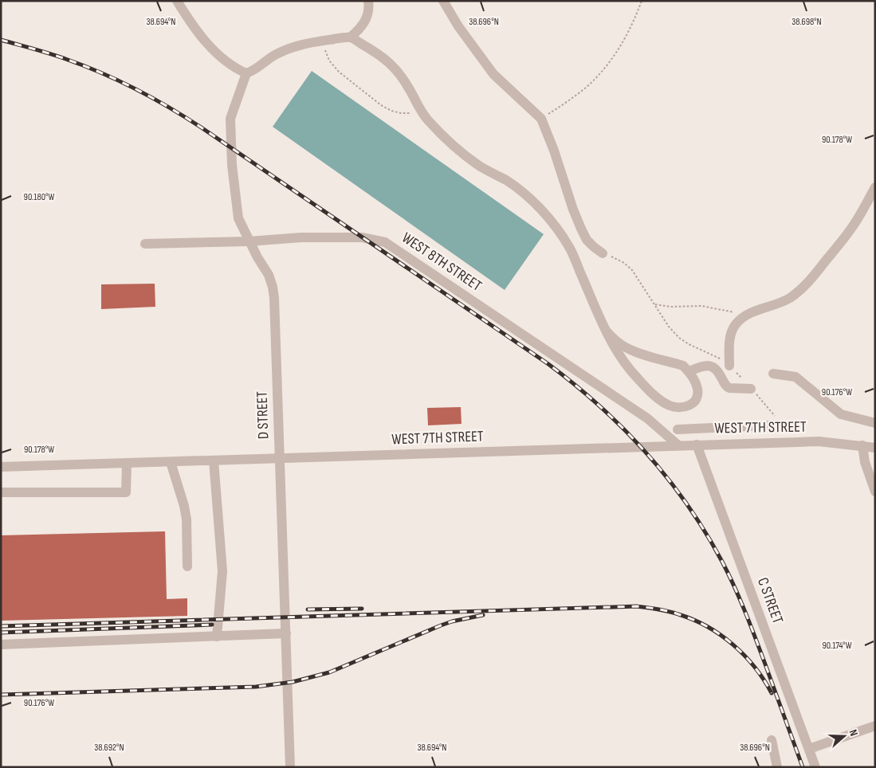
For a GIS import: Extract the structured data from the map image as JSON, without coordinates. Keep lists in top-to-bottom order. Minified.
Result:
{"streets":{"street":["WEST 8TH STREET","D STREET","WEST 7TH STREET","C STREET"]},"crossings":[["WEST 8TH STREET","D STREET"],["WEST 8TH STREET","WEST 7TH STREET"],["D STREET","WEST 7TH STREET"],["WEST 7TH STREET","C STREET"]],"north":"right","coordinates":["38.694°N","38.696°N","38.698°N","90.178°W","90.180°W","90.176°W","90.174°W","38.692°N"]}
